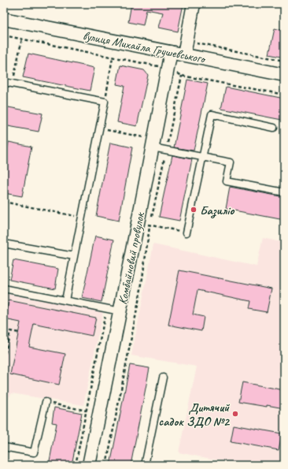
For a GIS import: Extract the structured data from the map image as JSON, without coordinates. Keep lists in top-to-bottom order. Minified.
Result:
{"streets":{"street":["вулиця Михайла Грушевського","Комбайновий провулок"]},"crossings":[["вулиця Михайла Грушевського","Комбайновий провулок"]],"places":["Базиліо","Дитячий садок ЗДО №2"]}
